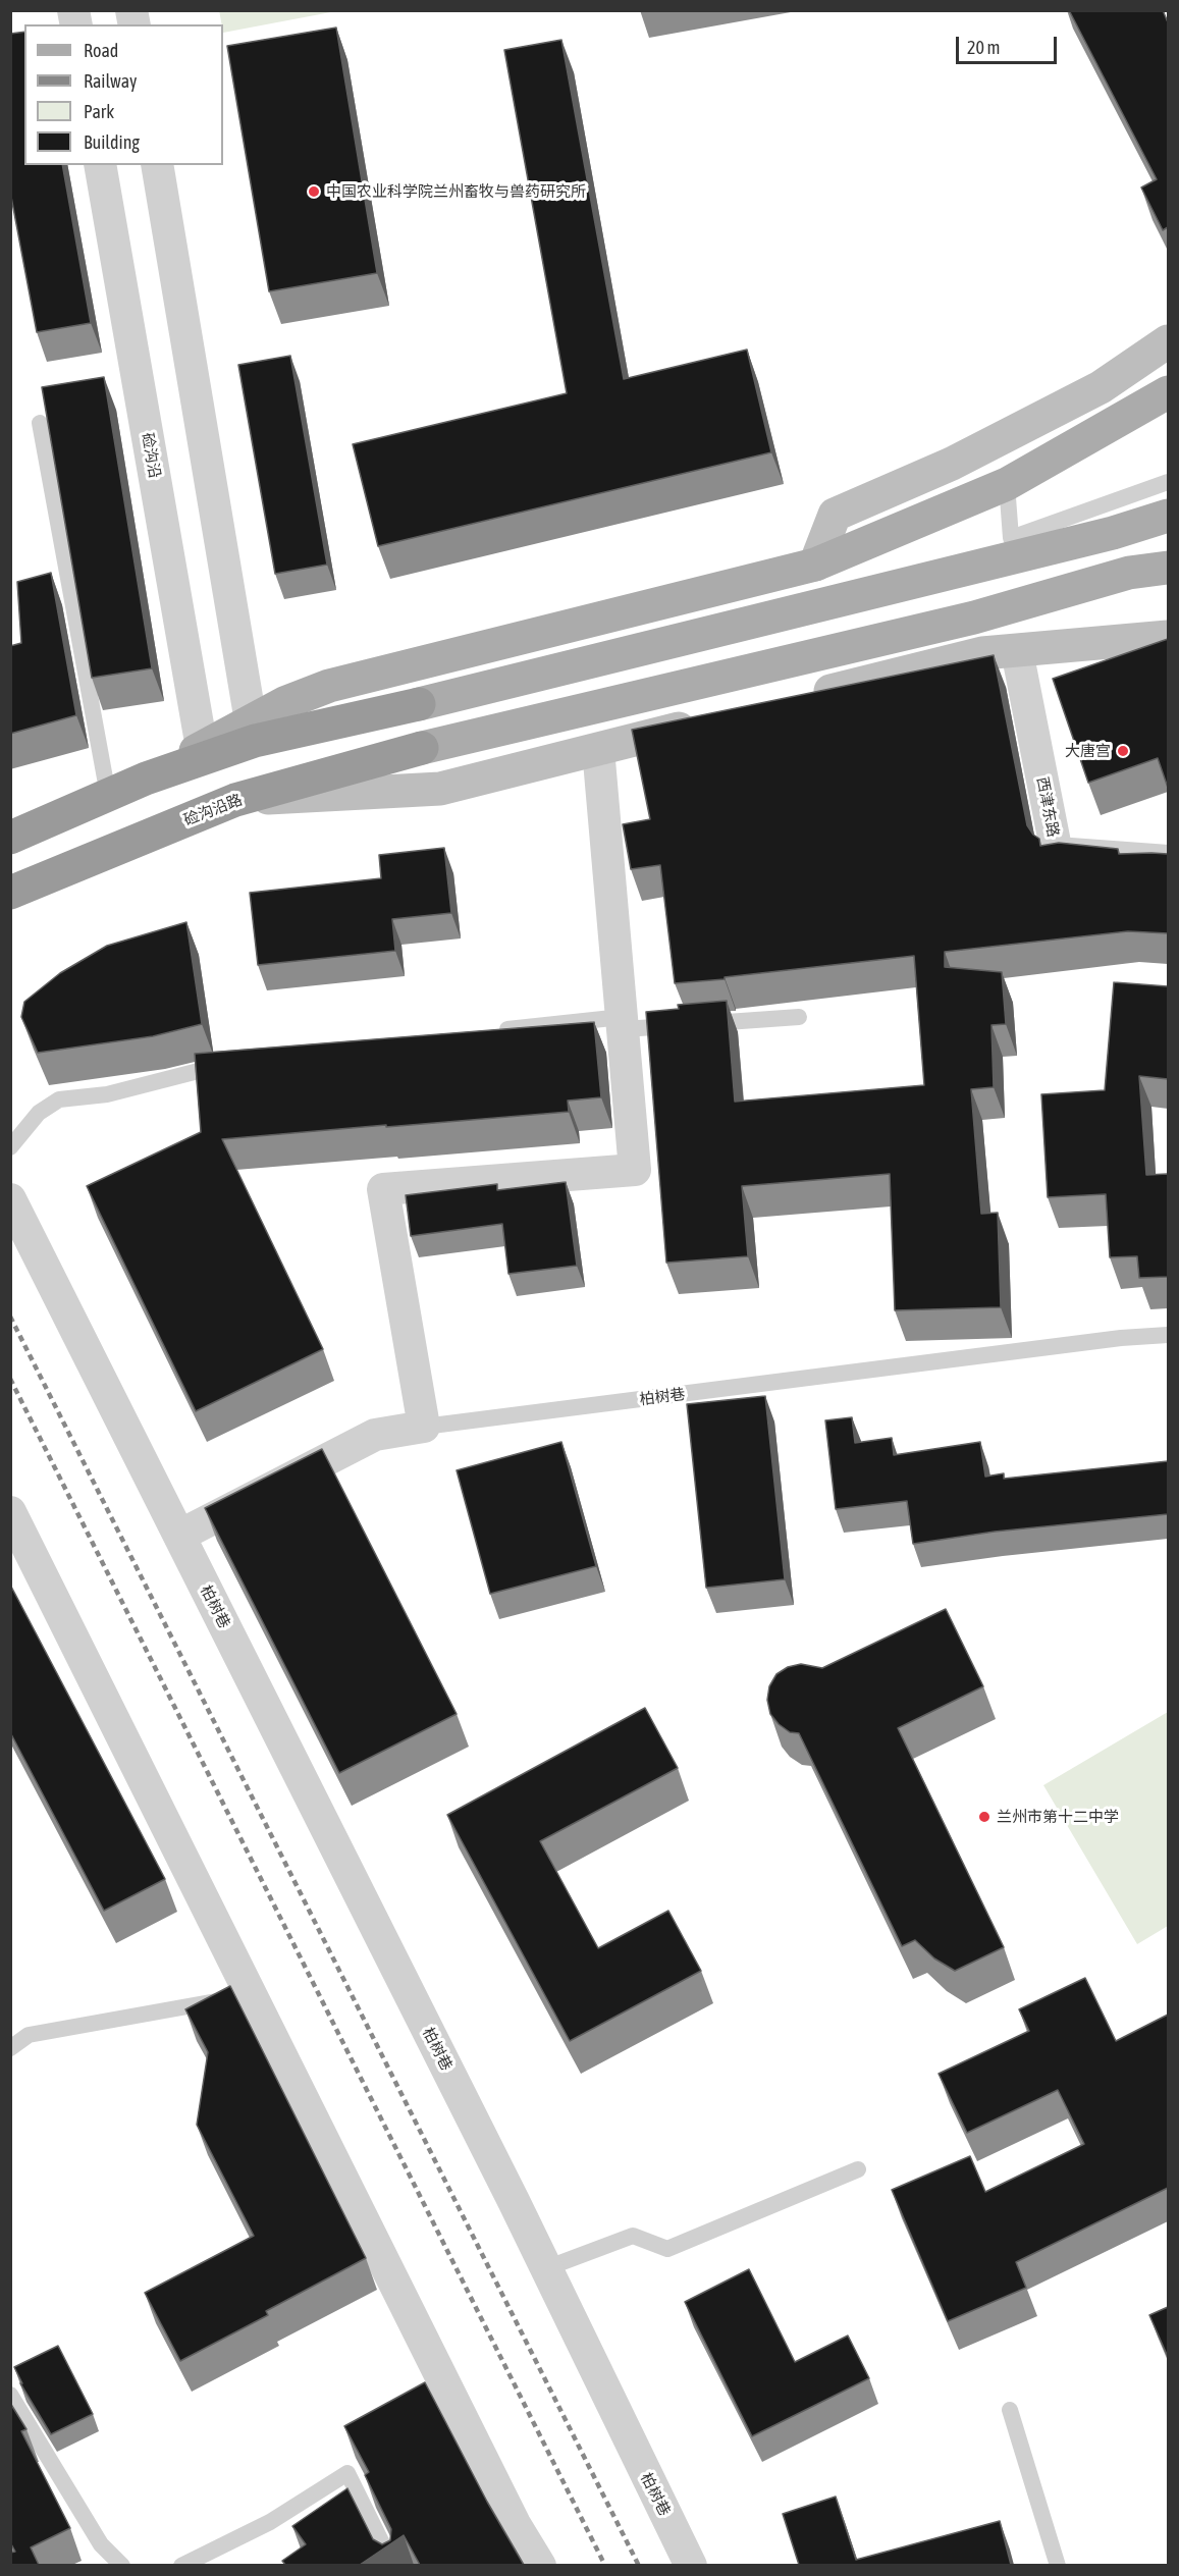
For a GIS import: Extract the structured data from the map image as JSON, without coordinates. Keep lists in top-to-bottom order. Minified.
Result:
{"streets":{"highway":["硷沟沿路"],"street":["硷沟沿","西津东路","柏树巷"]},"places":["中国农业科学院兰州畜牧与兽药研究所","大唐宫","兰州市第十二中学"],"legend":["Road","Railway","Park","Building"],"scale_bar":"20 m"}
